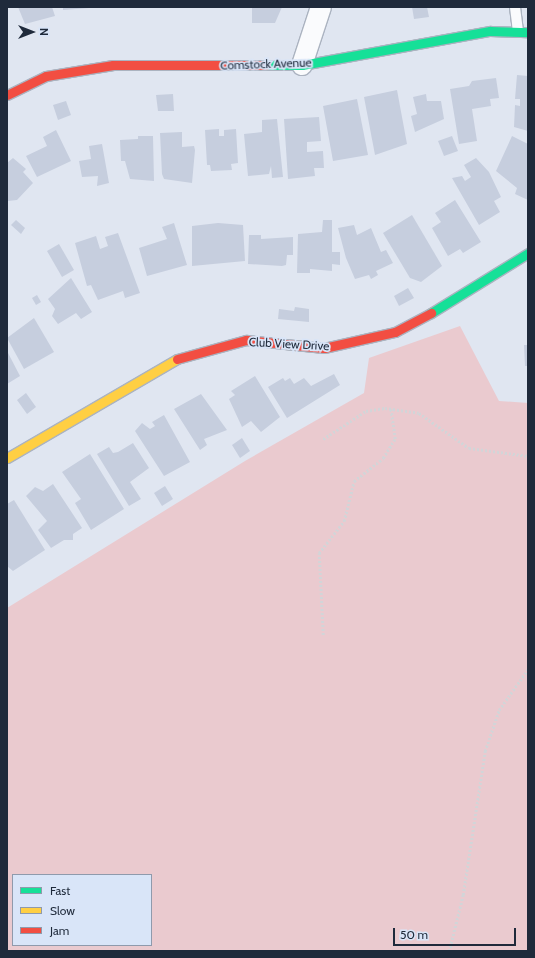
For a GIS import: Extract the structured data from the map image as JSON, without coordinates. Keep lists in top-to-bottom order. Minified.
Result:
{"streets":{"street":["Comstock Avenue","Club View Drive"]},"legend":["Fast","Slow","Jam"],"scale_bar":"50 m","north":"right"}
